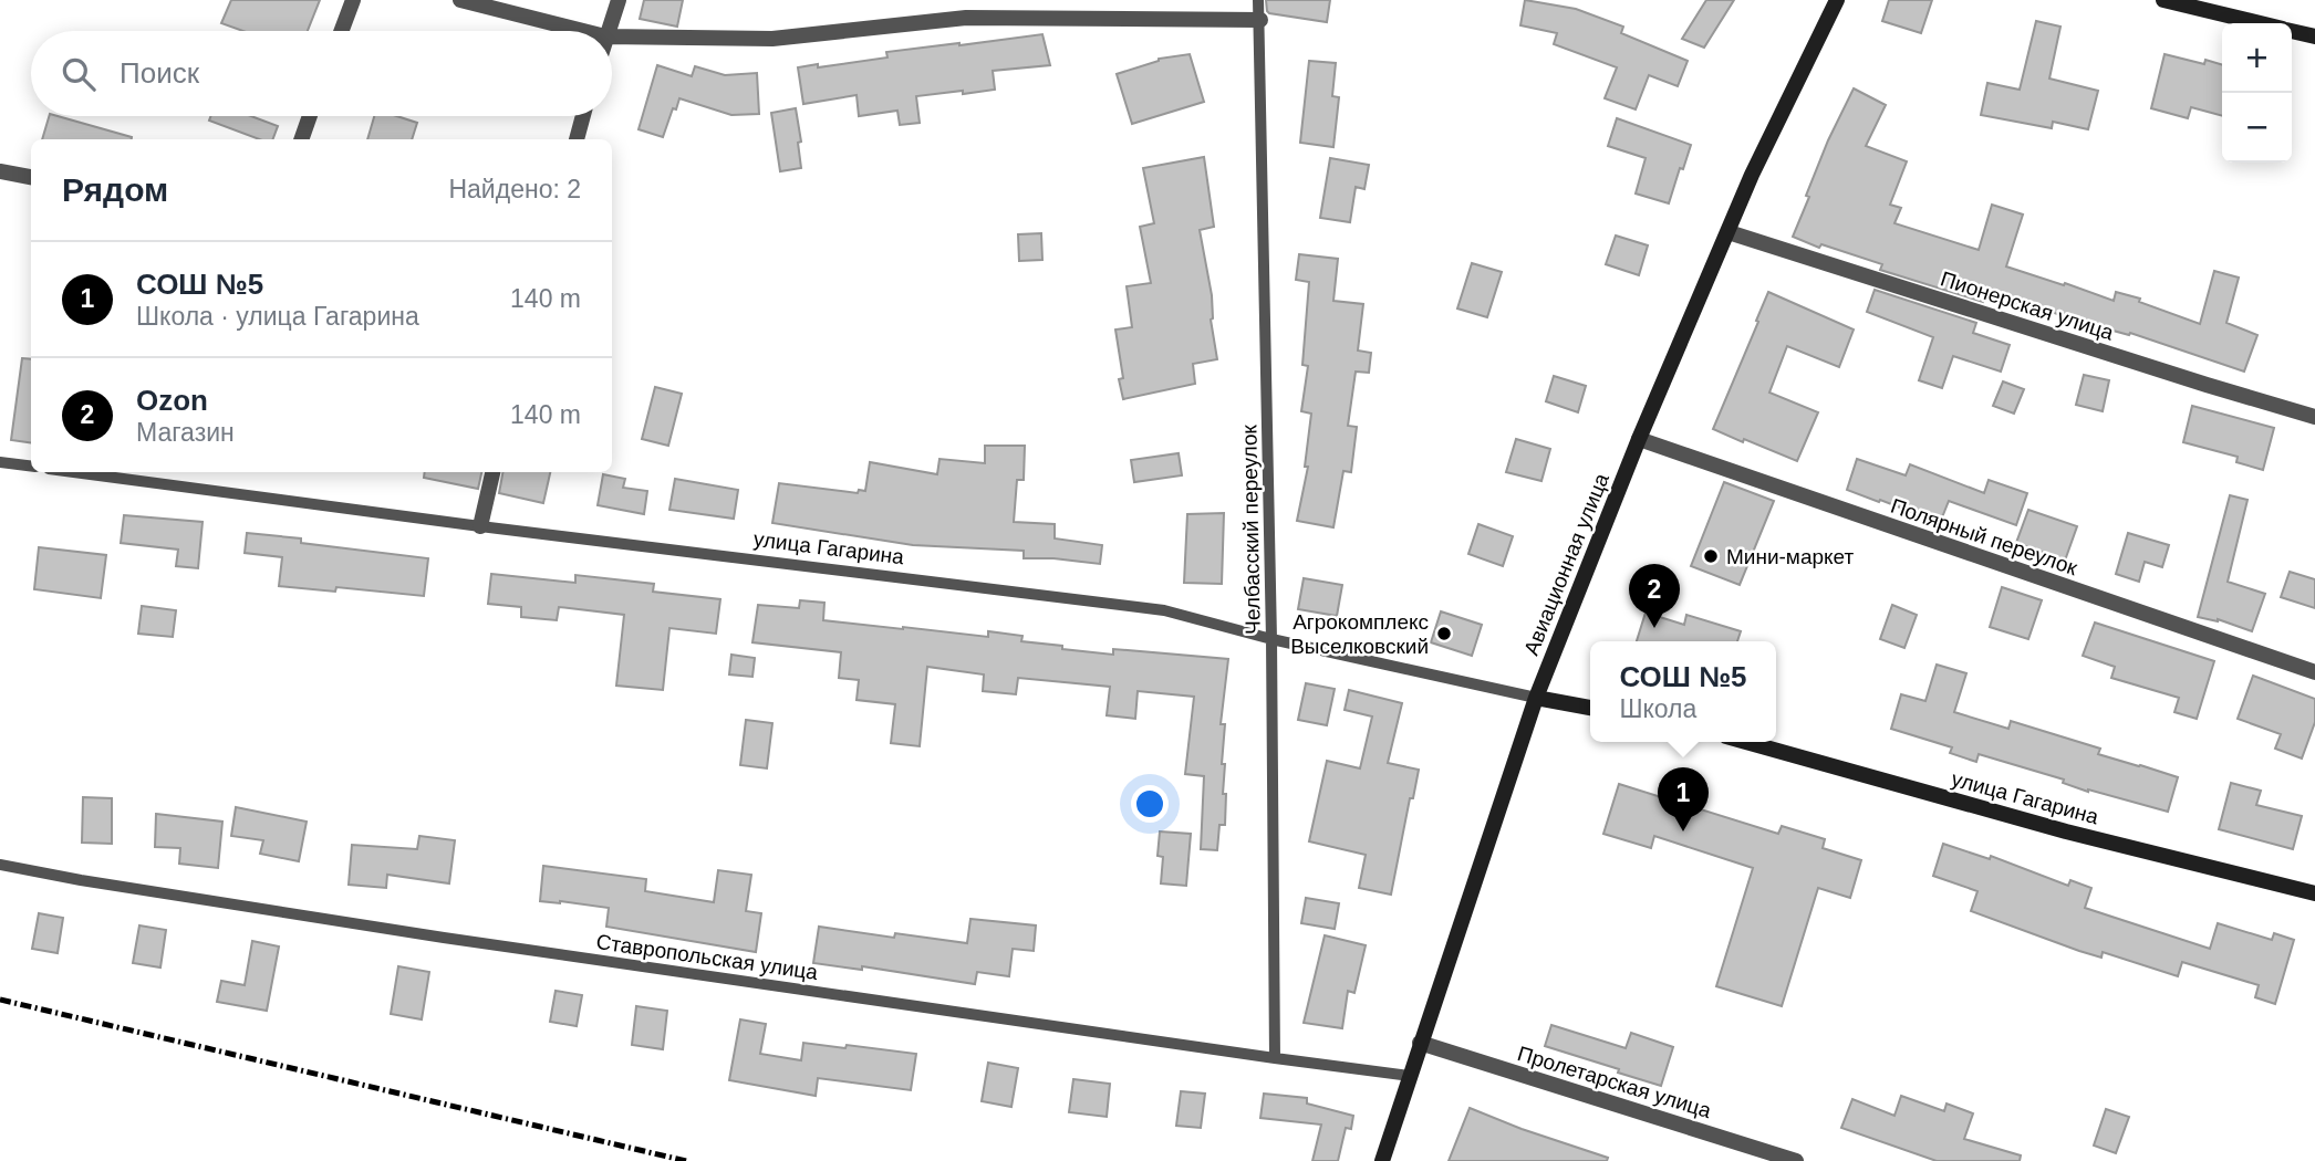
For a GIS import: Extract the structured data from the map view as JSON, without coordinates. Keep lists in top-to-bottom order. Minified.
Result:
{"streets":{"main road":["улица Гагарина","Авиационная улица"],"street":["Пионерская улица","Полярный переулок","Пролетарская улица"],"lane":["Челбасский переулок","Ставропольская улица"]},"crossings":[["Пионерская улица","Авиационная улица"],["Челбасский переулок","улица Гагарина"],["Челбасский переулок","Ставропольская улица"],["Полярный переулок","Авиационная улица"],["улица Гагарина","Авиационная улица"],["Авиационная улица","Ставропольская улица"],["Авиационная улица","Пролетарская улица"]],"places":["Мини-маркет","Агрокомплекс Выселковский"],"page":{"map_buttons":["+","−"],"search":"Поиск","heading":["Рядом","Найдено: 2"],"list":[{"mark":"1","name":"СОШ №5","note":"Школа · улица Гагарина","value":"140 m"},{"mark":"2","name":"Ozon","note":"Магазин","value":"140 m"}],"pins":["2","1"],"popup":["СОШ №5","Школа"]}}
